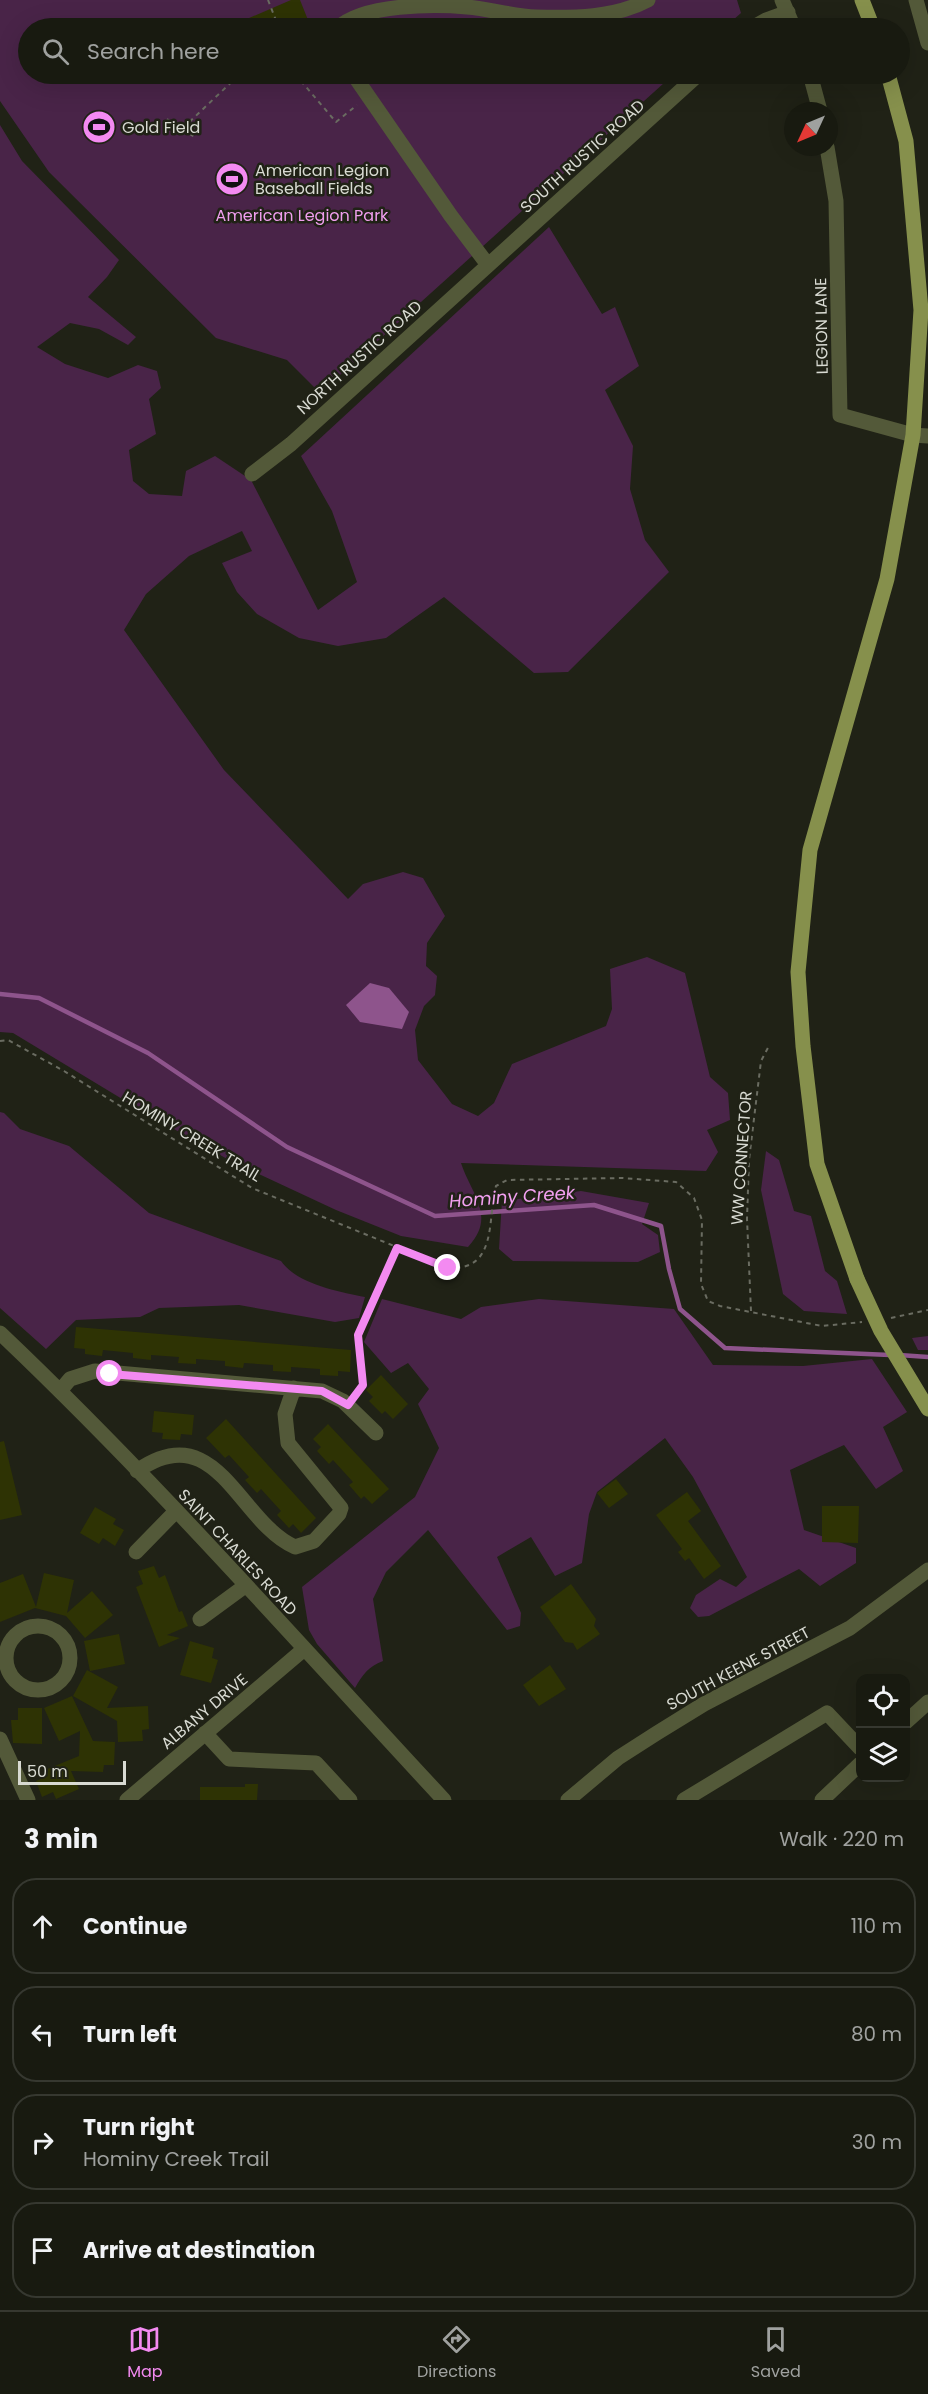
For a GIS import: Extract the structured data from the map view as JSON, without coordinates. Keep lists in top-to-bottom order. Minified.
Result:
{"streets":{"street":["SOUTH RUSTIC ROAD","LEGION LANE","NORTH RUSTIC ROAD","SAINT CHARLES ROAD","SOUTH KEENE STREET","ALBANY DRIVE"],"path":["HOMINY CREEK TRAIL","WW CONNECTOR"]},"crossings":[["SOUTH RUSTIC ROAD","NORTH RUSTIC ROAD"],["HOMINY CREEK TRAIL","WW CONNECTOR"],["SAINT CHARLES ROAD","ALBANY DRIVE"]],"water":["Hominy Creek"],"parks":["American Legion Park"],"places":{"sports":["Gold Field","American Legion Baseball Fields"]},"scale_bar":"50 m","north":"bottom left","page":{"search":"Search here","scale":"50 m","heading":["3 min","Walk · 220 m"],"list":[["Continue","110 m"],["Turn left","80 m"],["Turn right","Hominy Creek Trail","30 m"],"Arrive at destination"],"nav":["Map","Directions","Saved"]}}
